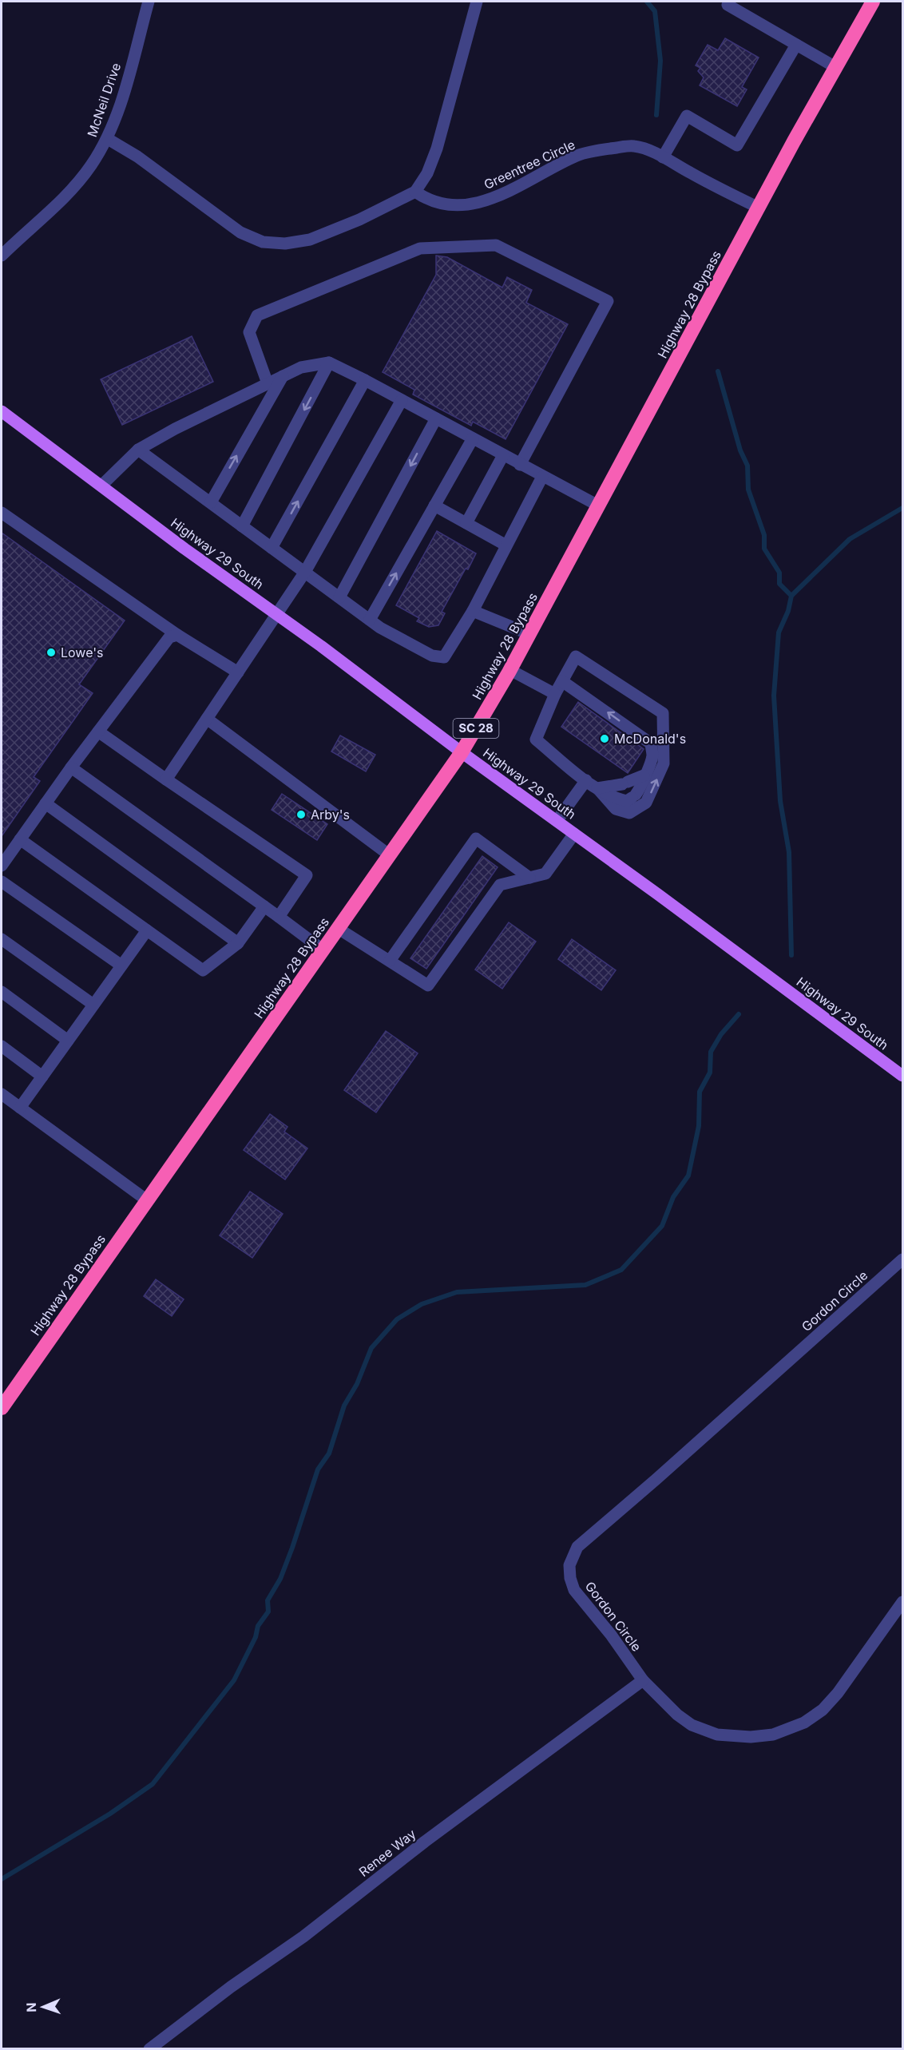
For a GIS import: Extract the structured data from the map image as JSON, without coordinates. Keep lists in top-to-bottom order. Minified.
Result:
{"streets":{"highway":["Highway 28 Bypass","SC 28"],"main road":["Highway 29 South"],"street":["McNeil Drive","Greentree Circle","Gordon Circle","Renee Way"]},"crossings":[["Greentree Circle","Highway 28 Bypass"],["Highway 28 Bypass","Highway 29 South"],["Gordon Circle","Renee Way"]],"places":["Lowe's","McDonald's","Arby's"],"north":"left"}
